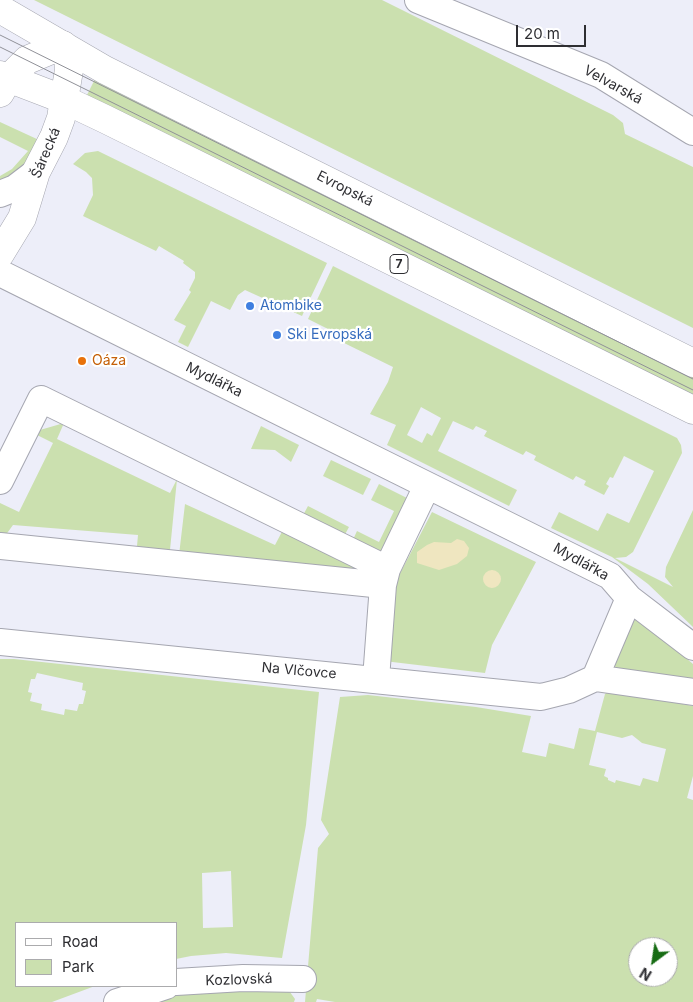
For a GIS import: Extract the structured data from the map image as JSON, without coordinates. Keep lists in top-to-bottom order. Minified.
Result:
{"streets":{"main road":["Šárecká","Evropská","7"],"street":["Velvarská","Mydlářka","Na Vlčovce","Kozlovská"]},"crossings":[["Šárecká","Evropská"],["Šárecká","7"]],"places":["Atombike","Ski Evropská","Oáza"],"legend":["Road","Park"],"scale_bar":"20 m","north":"bottom left"}
